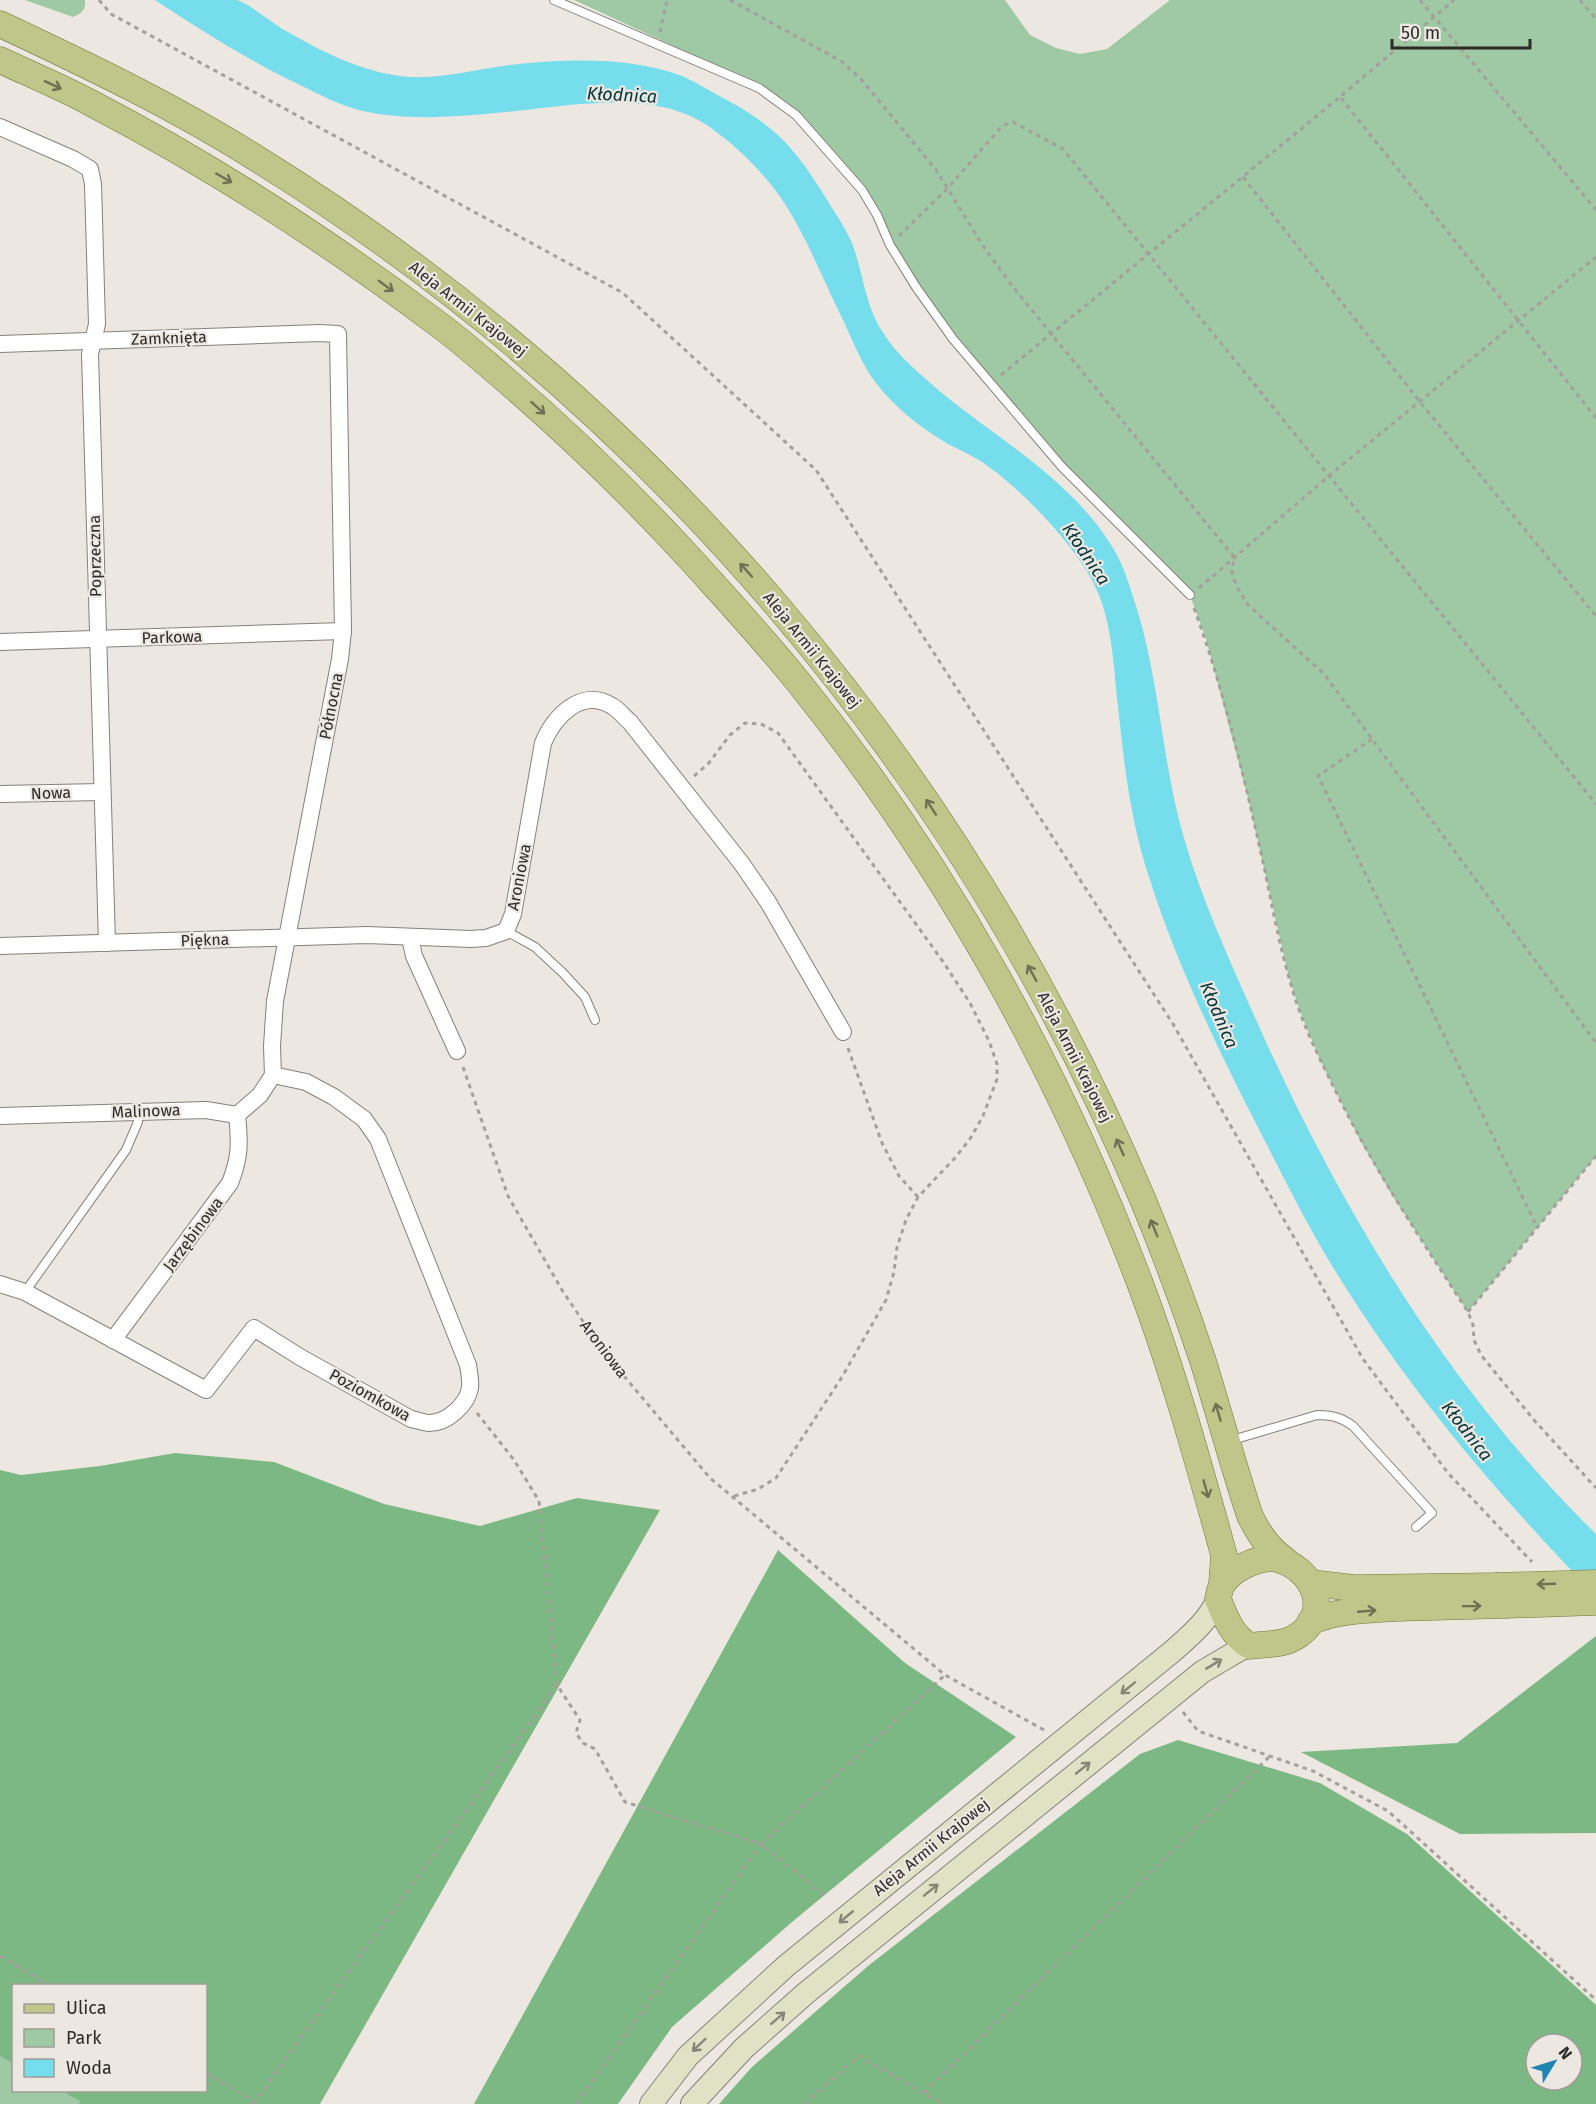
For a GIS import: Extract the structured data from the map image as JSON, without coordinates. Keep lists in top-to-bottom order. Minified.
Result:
{"streets":{"main road":["Aleja Armii Krajowej"],"street":["Zamknięta","Poprzeczna","Parkowa","Północna","Nowa","Aroniowa","Piękna","Malinowa","Jarzębinowa","Poziomkowa"]},"crossings":[["Aleja Armii Krajowej","Aroniowa"],["Zamknięta","Poprzeczna"],["Zamknięta","Północna"],["Poprzeczna","Parkowa"],["Poprzeczna","Nowa"],["Poprzeczna","Piękna"],["Parkowa","Północna"],["Północna","Piękna"],["Aroniowa","Piękna"],["Malinowa","Jarzębinowa"],["Jarzębinowa","Poziomkowa"]],"water":["Kłodnica"],"legend":["Ulica","Park","Woda"],"scale_bar":"50 m","north":"top right"}
